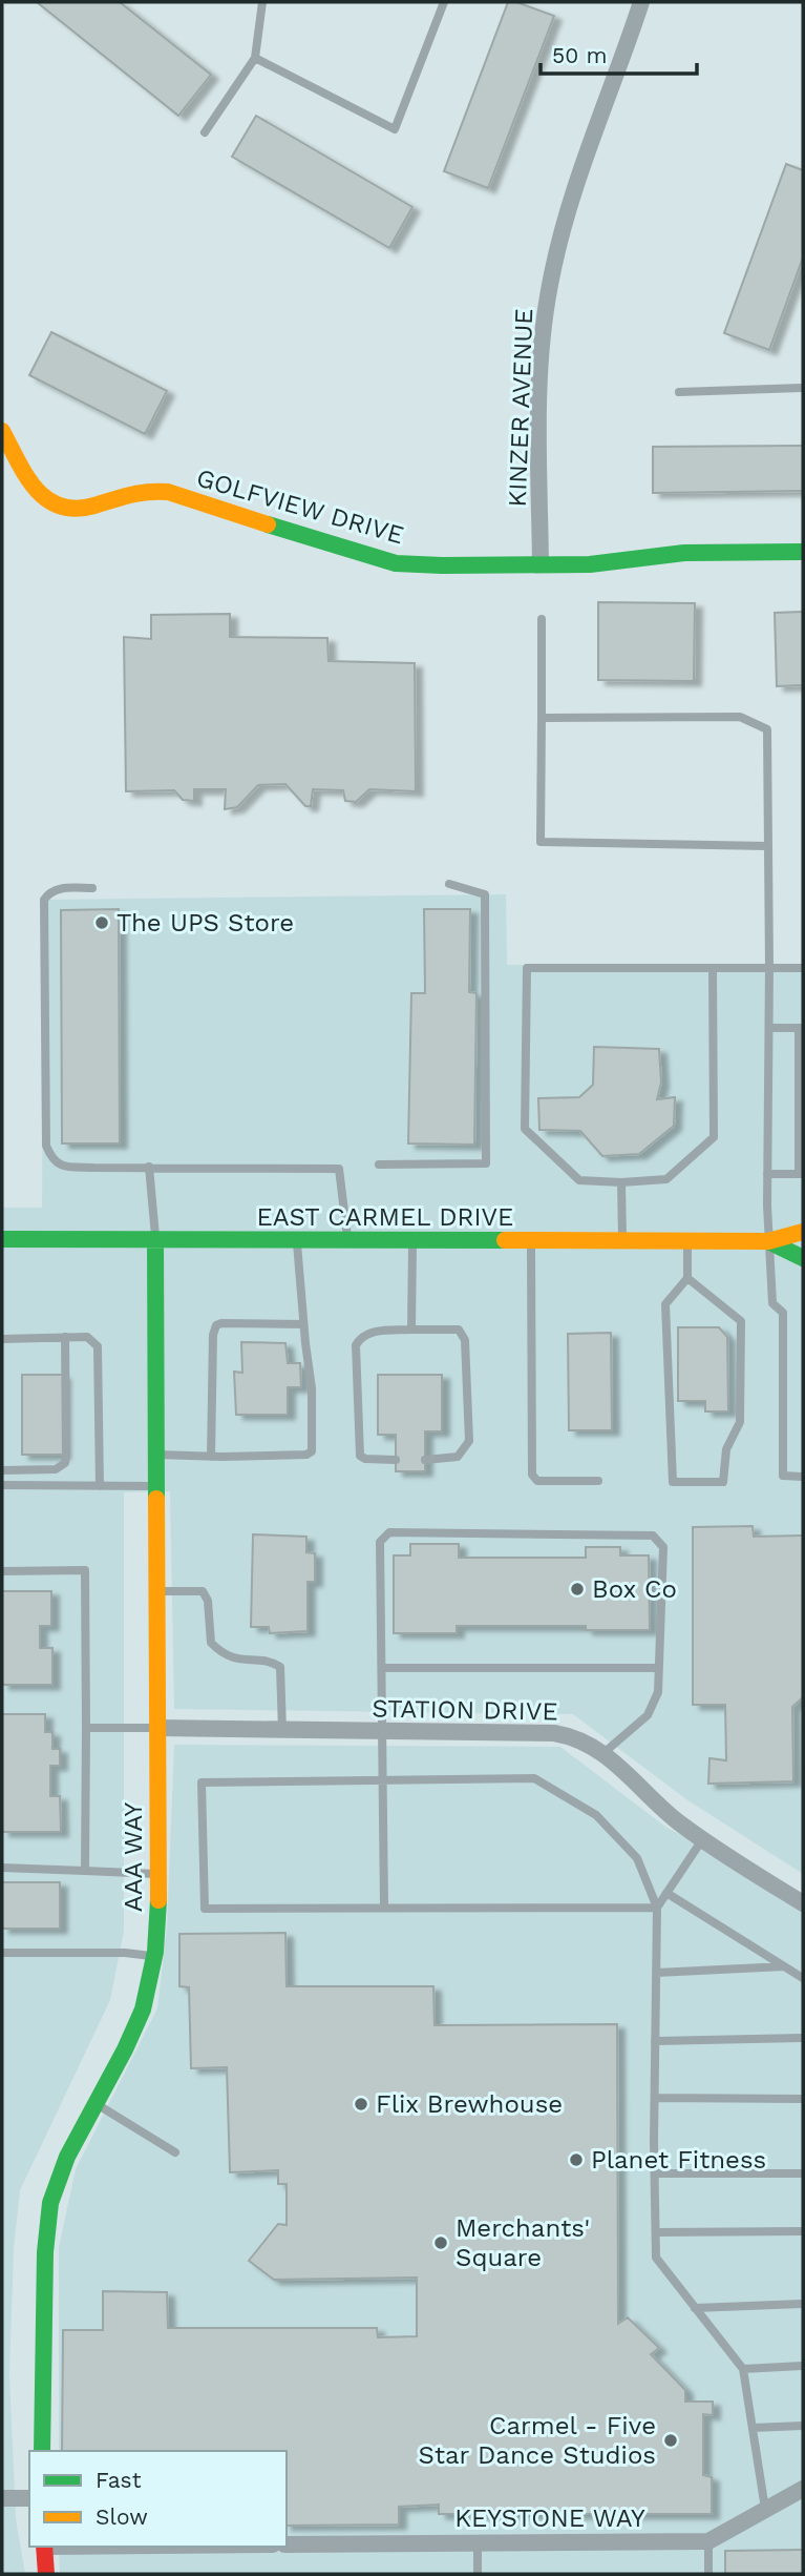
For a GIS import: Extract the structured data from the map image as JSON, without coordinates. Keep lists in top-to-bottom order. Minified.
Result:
{"streets":{"street":["KINZER AVENUE","GOLFVIEW DRIVE","EAST CARMEL DRIVE","STATION DRIVE","AAA WAY","KEYSTONE WAY"]},"crossings":[["KINZER AVENUE","GOLFVIEW DRIVE"],["EAST CARMEL DRIVE","AAA WAY"],["STATION DRIVE","AAA WAY"]],"places":["The UPS Store","Box Co","Flix Brewhouse","Planet Fitness","Merchants' Square","Carmel - Five Star Dance Studios"],"legend":["Fast","Slow"],"scale_bar":"50 m"}
